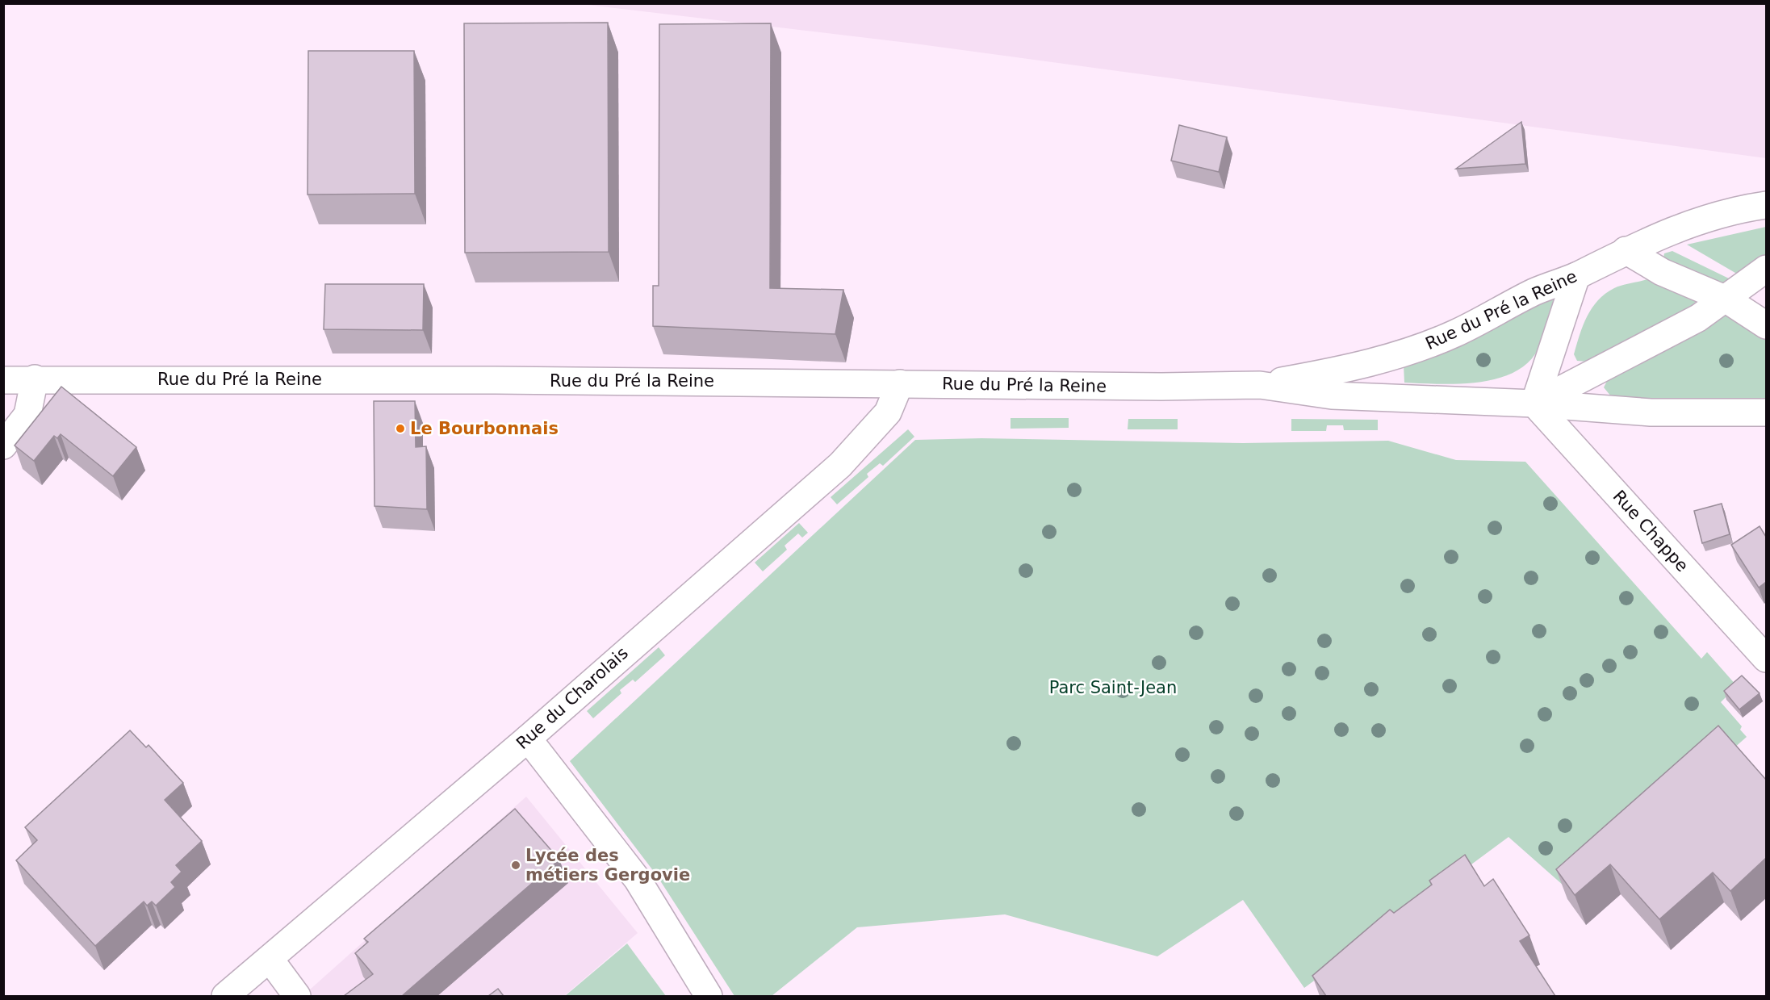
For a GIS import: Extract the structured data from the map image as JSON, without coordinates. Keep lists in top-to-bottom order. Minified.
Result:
{"streets":{"main road":["Rue du Pré la Reine","Rue Chappe","Rue du Charolais"]},"crossings":[["Rue du Pré la Reine","Rue Chappe"],["Rue du Pré la Reine","Rue du Charolais"]],"parks":["Parc Saint-Jean"],"places":["Le Bourbonnais","Lycée des métiers Gergovie"]}
